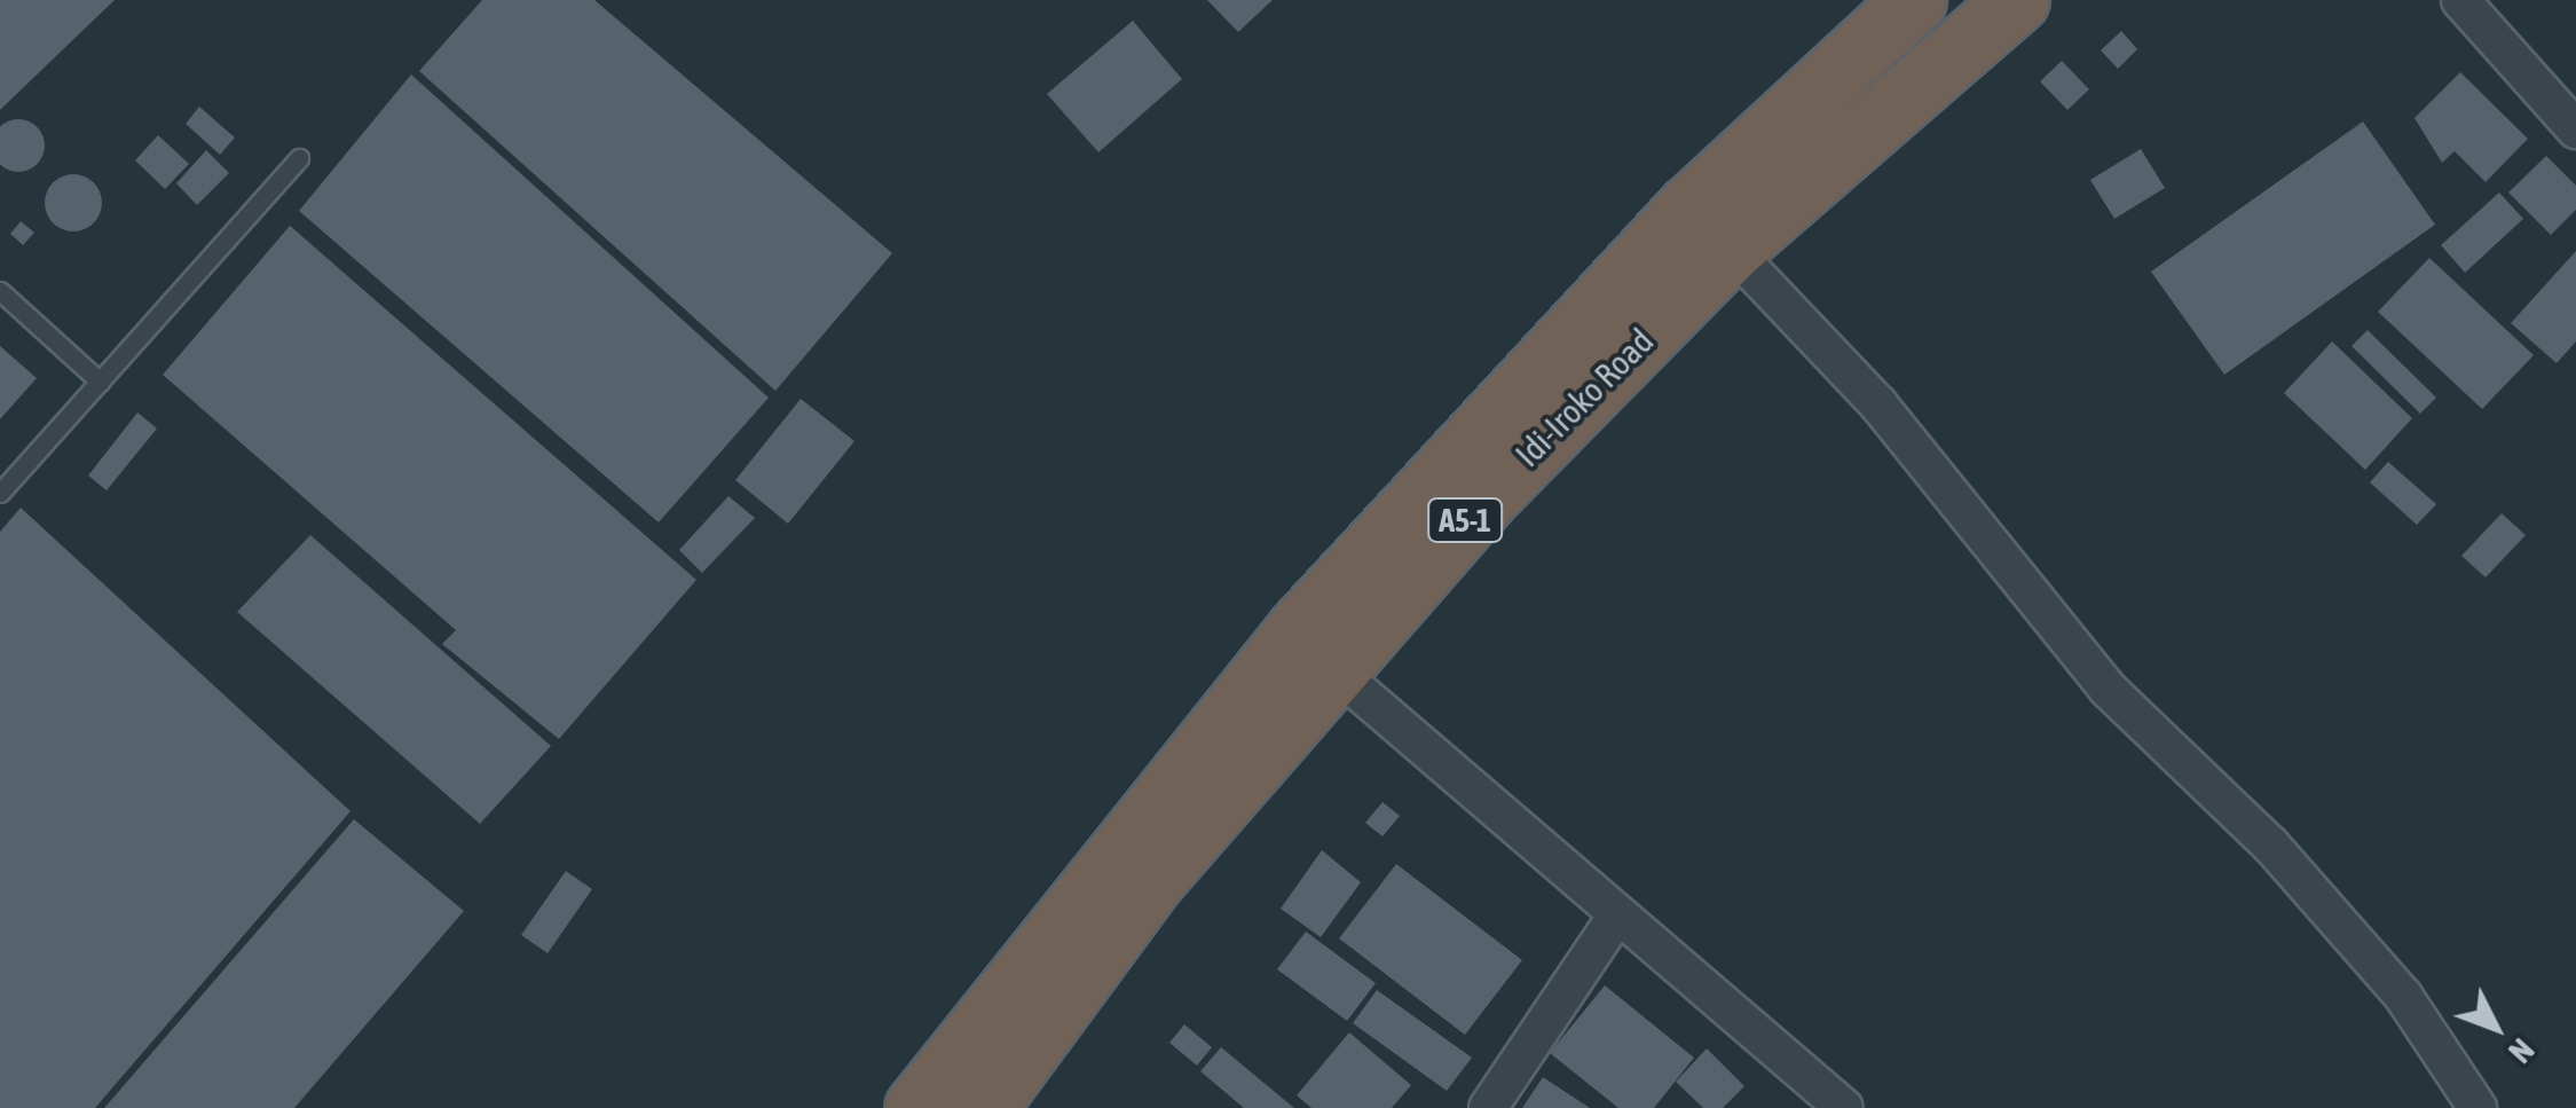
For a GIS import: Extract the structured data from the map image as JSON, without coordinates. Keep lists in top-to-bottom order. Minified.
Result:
{"streets":{"highway":["Idi-Iroko Road","A5-1"]},"north":"bottom right"}
